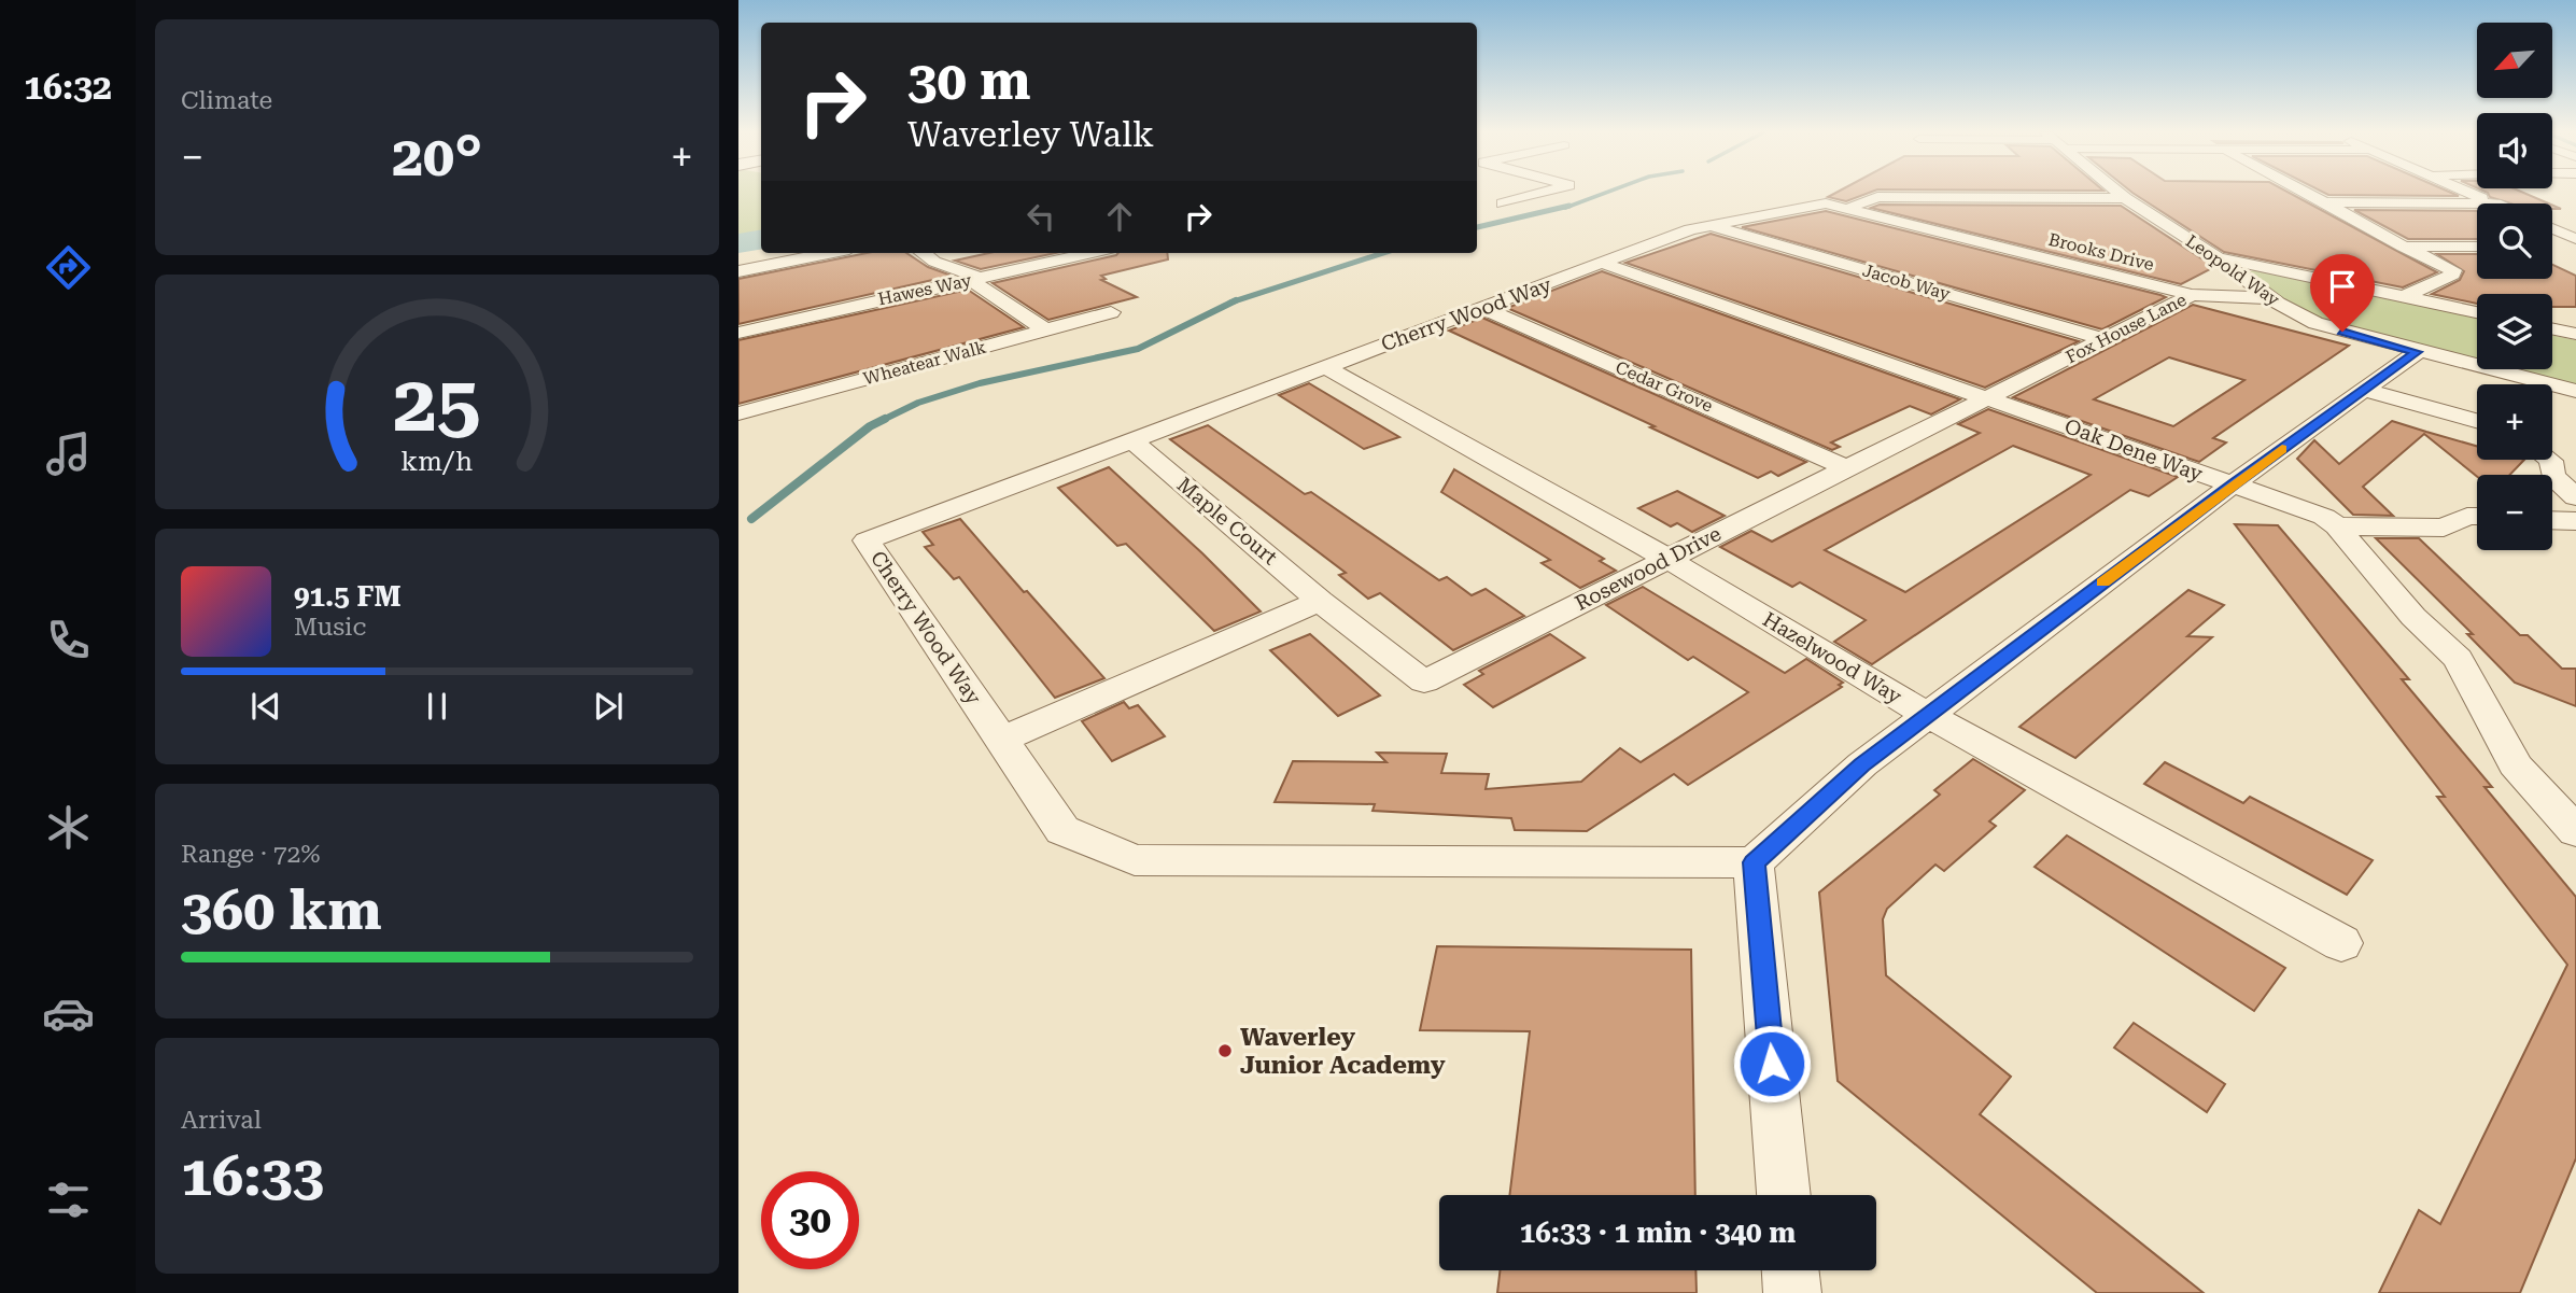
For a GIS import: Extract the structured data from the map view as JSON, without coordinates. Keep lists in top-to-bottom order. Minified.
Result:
{"streets":{"street":["Brooks Drive","Leopold Way","Jacob Way","Hawes Way","Cherry Wood Way","Fox House Lane","Wheatear Walk","Cedar Grove","Oak Dene Way","Maple Court","Rosewood Drive","Hazelwood Way"]},"crossings":[["Brooks Drive","Cherry Wood Way"],["Brooks Drive","Fox House Lane"],["Leopold Way","Fox House Lane"],["Jacob Way","Cherry Wood Way"],["Jacob Way","Fox House Lane"],["Cherry Wood Way","Cedar Grove"],["Cherry Wood Way","Oak Dene Way"],["Cherry Wood Way","Maple Court"],["Cherry Wood Way","Hazelwood Way"],["Fox House Lane","Oak Dene Way"],["Fox House Lane","Rosewood Drive"],["Cedar Grove","Rosewood Drive"],["Oak Dene Way","Rosewood Drive"],["Maple Court","Rosewood Drive"],["Rosewood Drive","Hazelwood Way"]],"places":["Waverley Junior Academy"],"north":"bottom left","page":{"tabs":"16:32","tile":["Climate",["Range · 72%","360 km"],["Arrival","16:33"]],"map_buttons":["+","−"],"turn":["30 m","Waverley Walk"],"heat":["−","20°","+"],"song":["91.5 FM","Music"],"limit":"30","trip":"16:33 · 1 min · 340 m","gauge":["25","km/h"]}}
